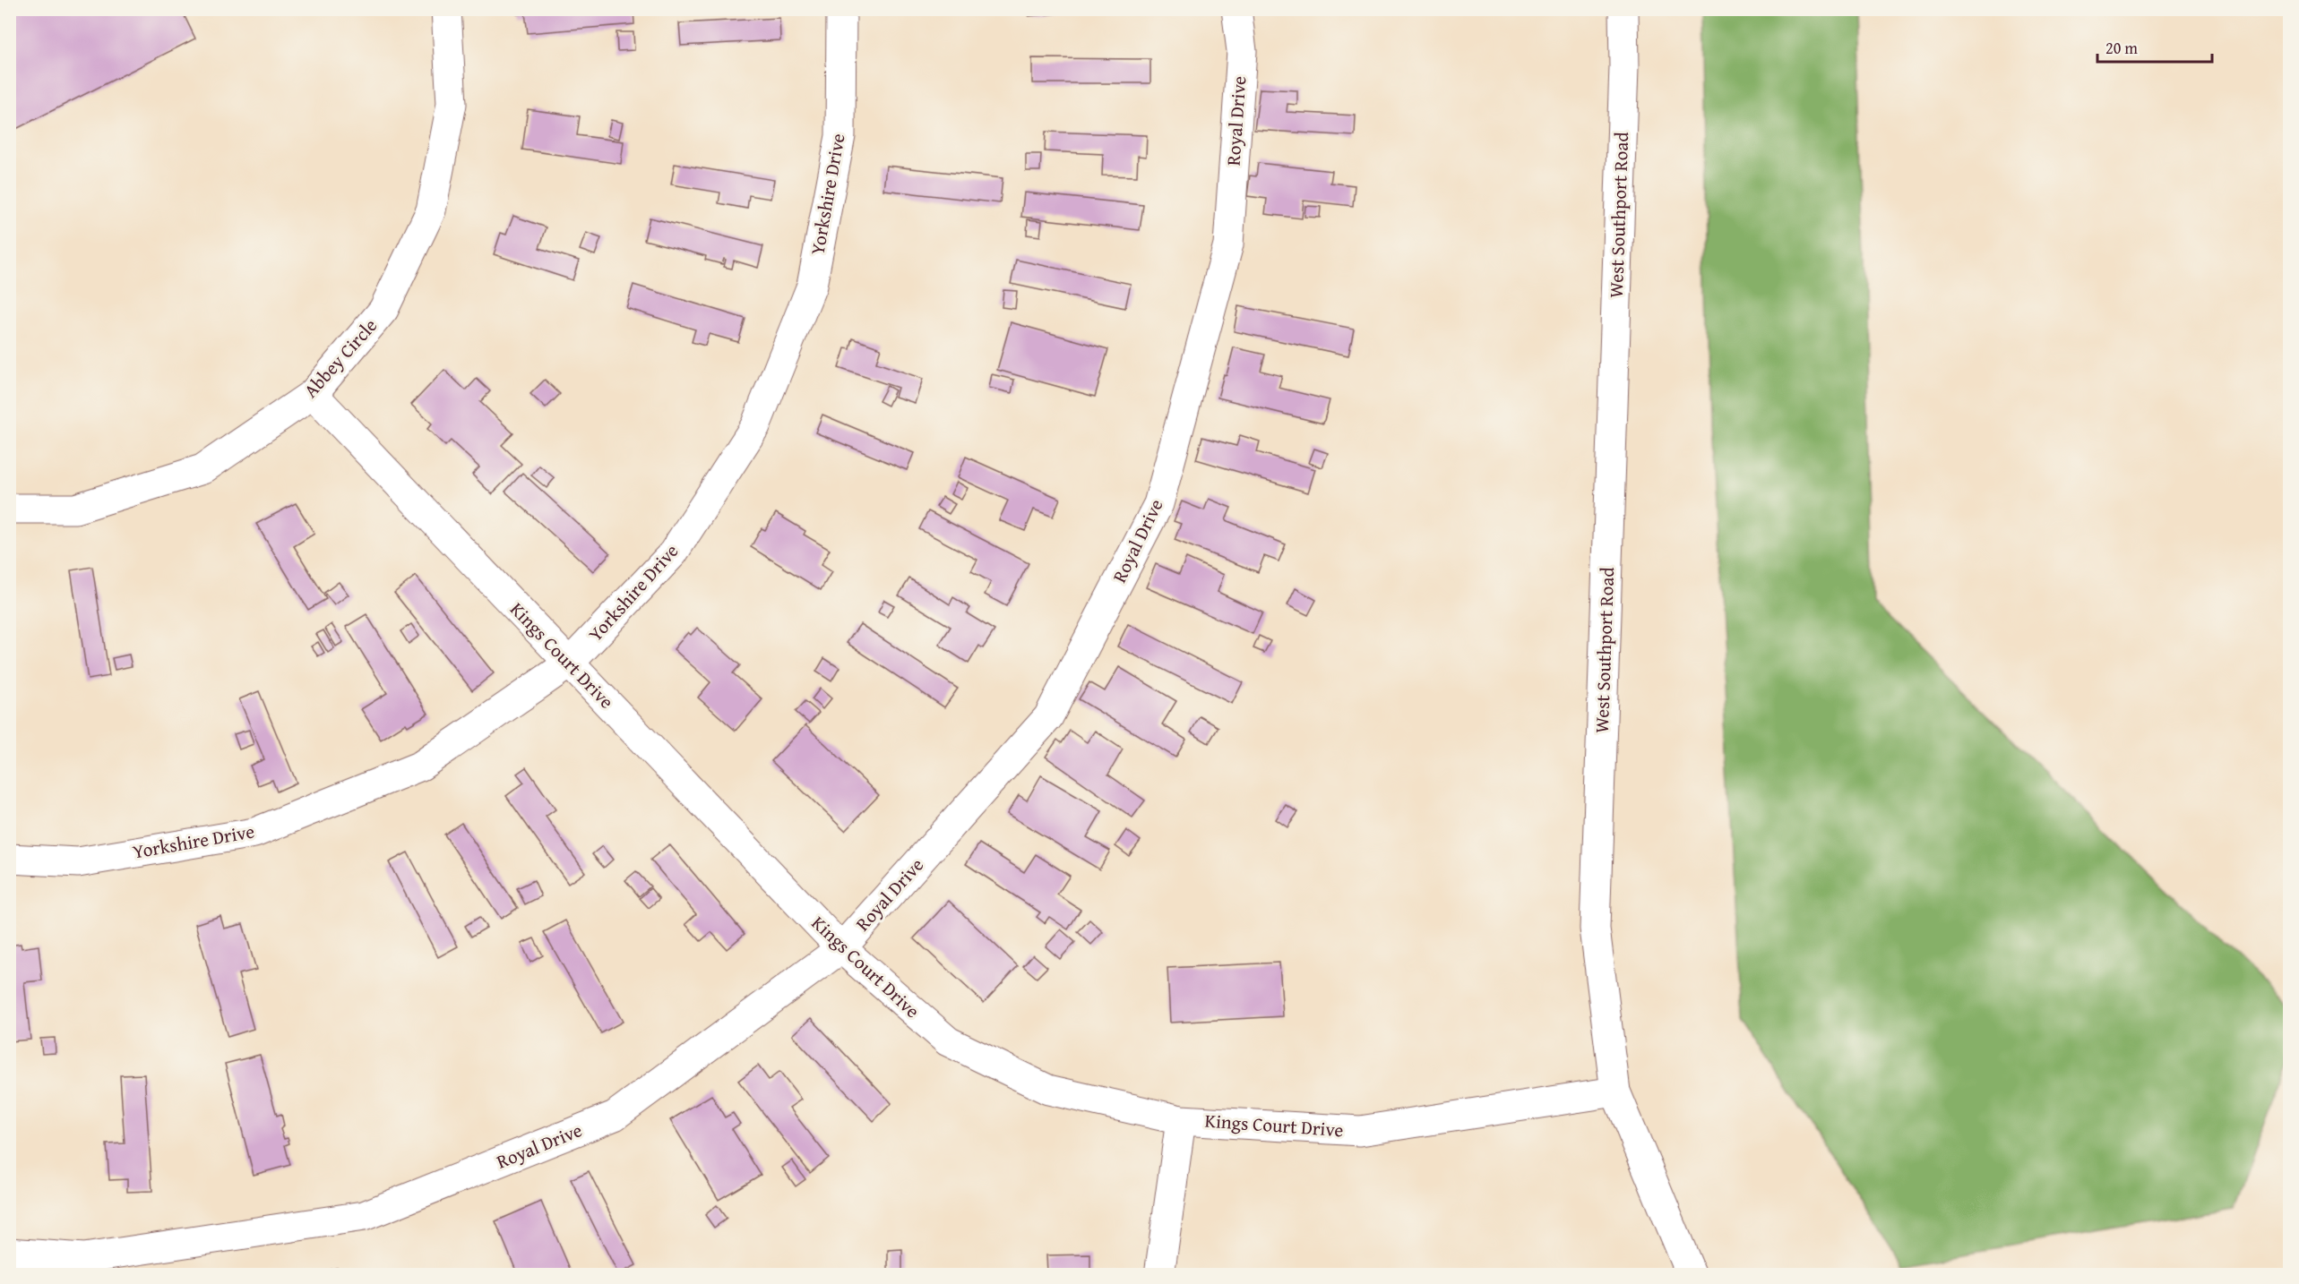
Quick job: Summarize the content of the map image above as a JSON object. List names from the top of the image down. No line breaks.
{"streets":{"street":["Royal Drive","Yorkshire Drive","West Southport Road","Abbey Circle","Kings Court Drive"]},"crossings":[["Royal Drive","Kings Court Drive"],["Yorkshire Drive","Kings Court Drive"],["West Southport Road","Kings Court Drive"],["Abbey Circle","Kings Court Drive"]],"scale_bar":"20 m"}
